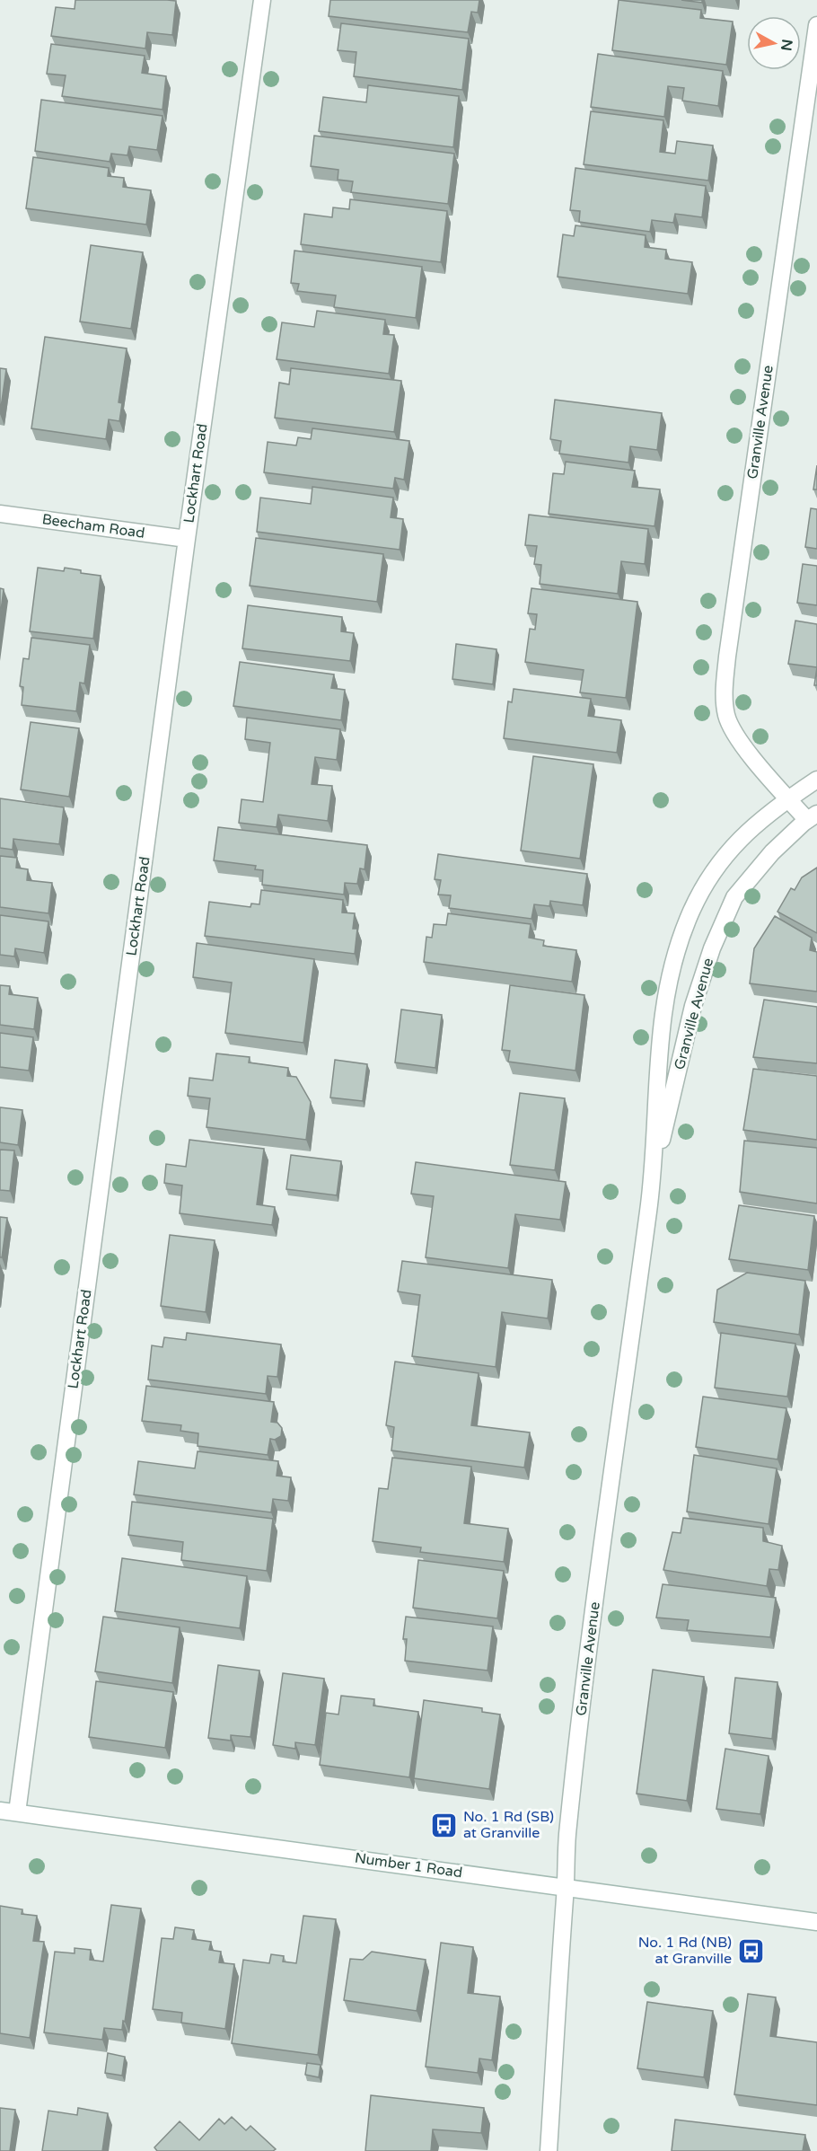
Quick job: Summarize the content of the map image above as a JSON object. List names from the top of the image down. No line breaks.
{"streets":{"street":["Granville Avenue","Lockhart Road","Beecham Road","Number 1 Road"]},"crossings":[["Granville Avenue","Number 1 Road"],["Lockhart Road","Beecham Road"],["Lockhart Road","Number 1 Road"]],"places":{"bus stop":["No. 1 Rd (SB) at Granville","No. 1 Rd (NB) at Granville"]},"north":"right"}
